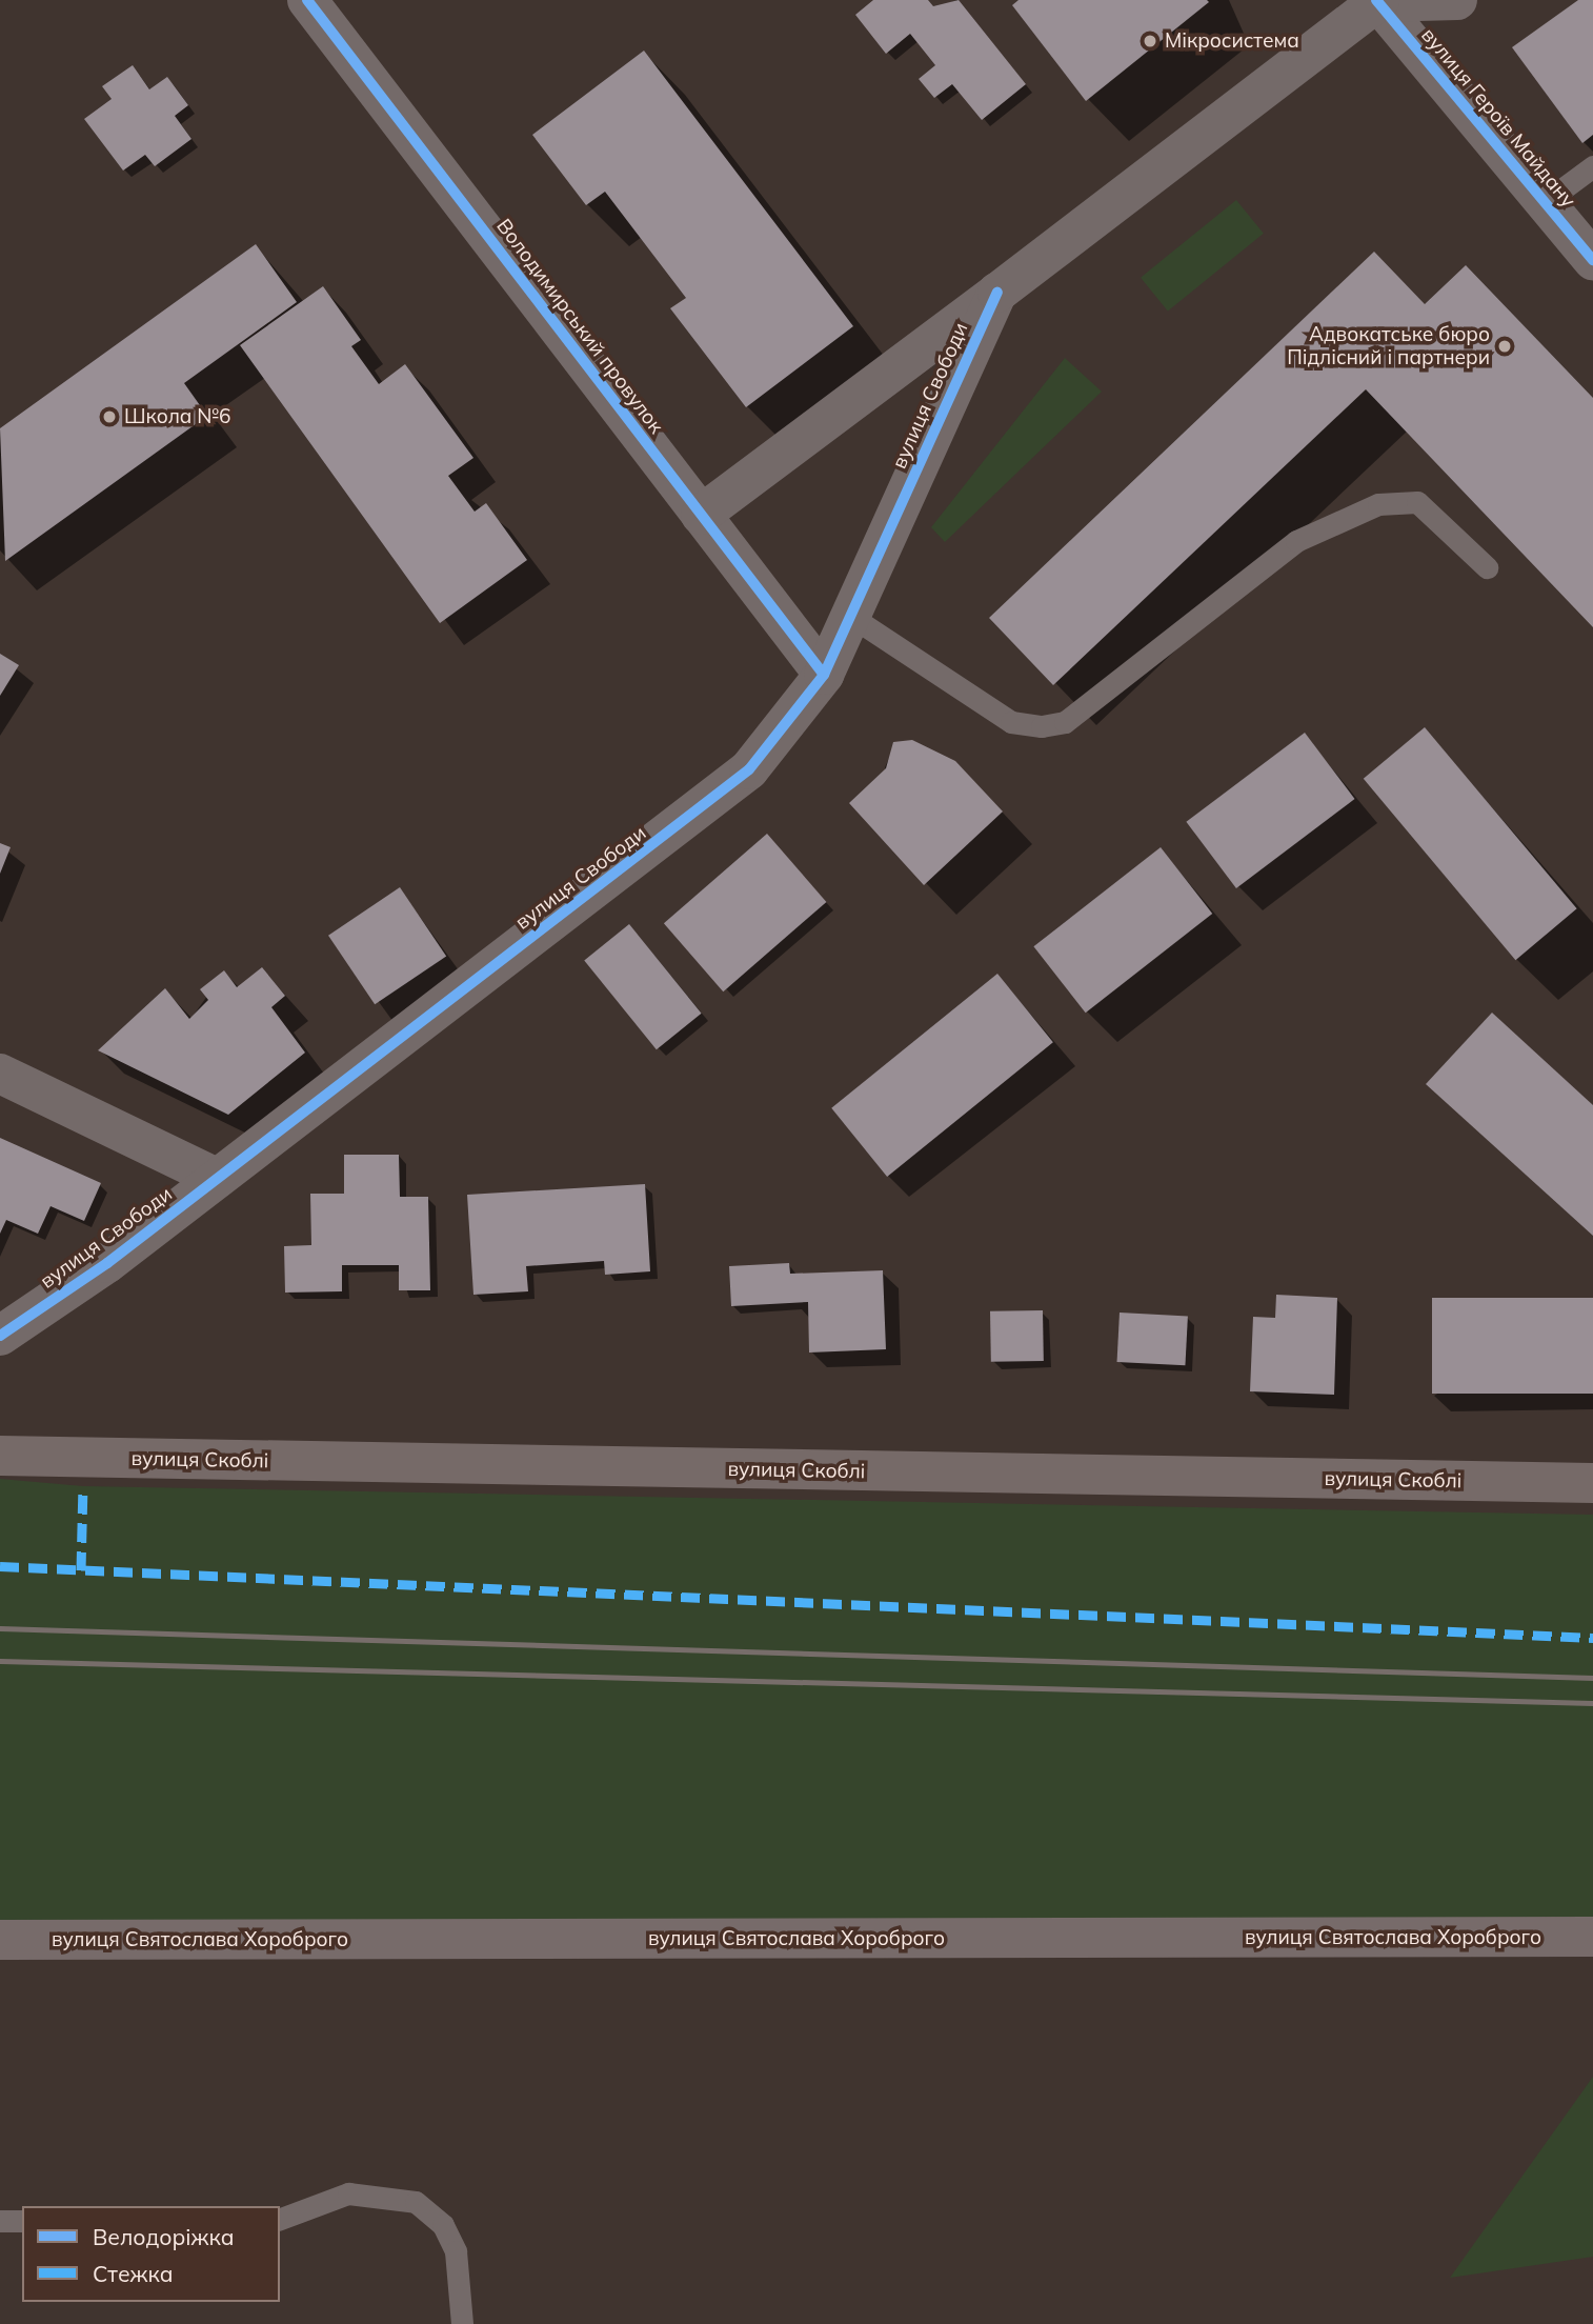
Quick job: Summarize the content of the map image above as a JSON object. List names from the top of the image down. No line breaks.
{"streets":{"main road":["вулиця Скоблі","вулиця Святослава Хороброго"],"street":["вулиця Героїв Майдану","Володимирський провулок","вулиця Свободи"]},"crossings":[["вулиця Героїв Майдану","вулиця Свободи"],["Володимирський провулок","вулиця Свободи"]],"places":["Мікросистема","Адвокатське бюро Підлісний і партнери","Школа №6"],"legend":["Велодоріжка","Стежка"]}
